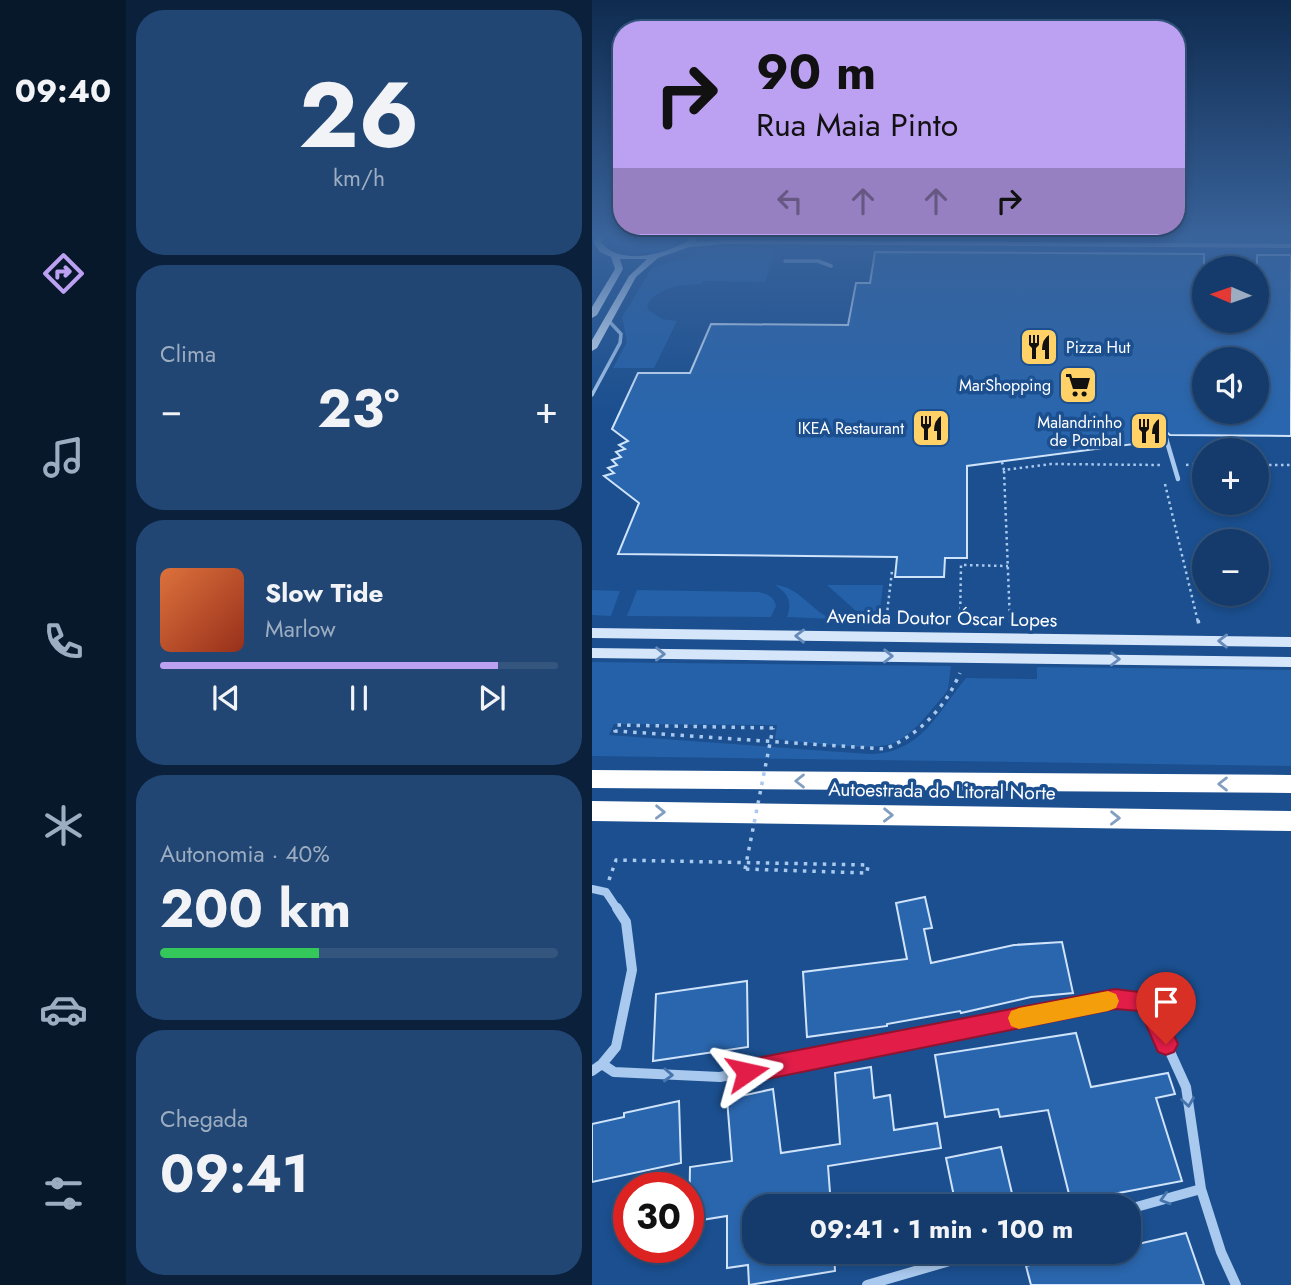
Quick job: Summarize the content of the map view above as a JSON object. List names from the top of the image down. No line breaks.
{"streets":{"highway":["Autoestrada do Litoral Norte"],"main road":["Avenida Doutor Óscar Lopes"]},"places":{"restaurant":["Pizza Hut","IKEA Restaurant","Malandrinho de Pombal"],"supermarket":["MarShopping"]},"north":"left","page":{"tabs":"09:40","tile":[["26","km/h"],"Clima",["Autonomia · 40%","200 km"],["Chegada","09:41"]],"turn":["90 m","Rua Maia Pinto"],"map_buttons":["+","−"],"heat":["−","23°","+"],"song":["Slow Tide","Marlow"],"limit":"30","trip":"09:41 · 1 min · 100 m"}}
